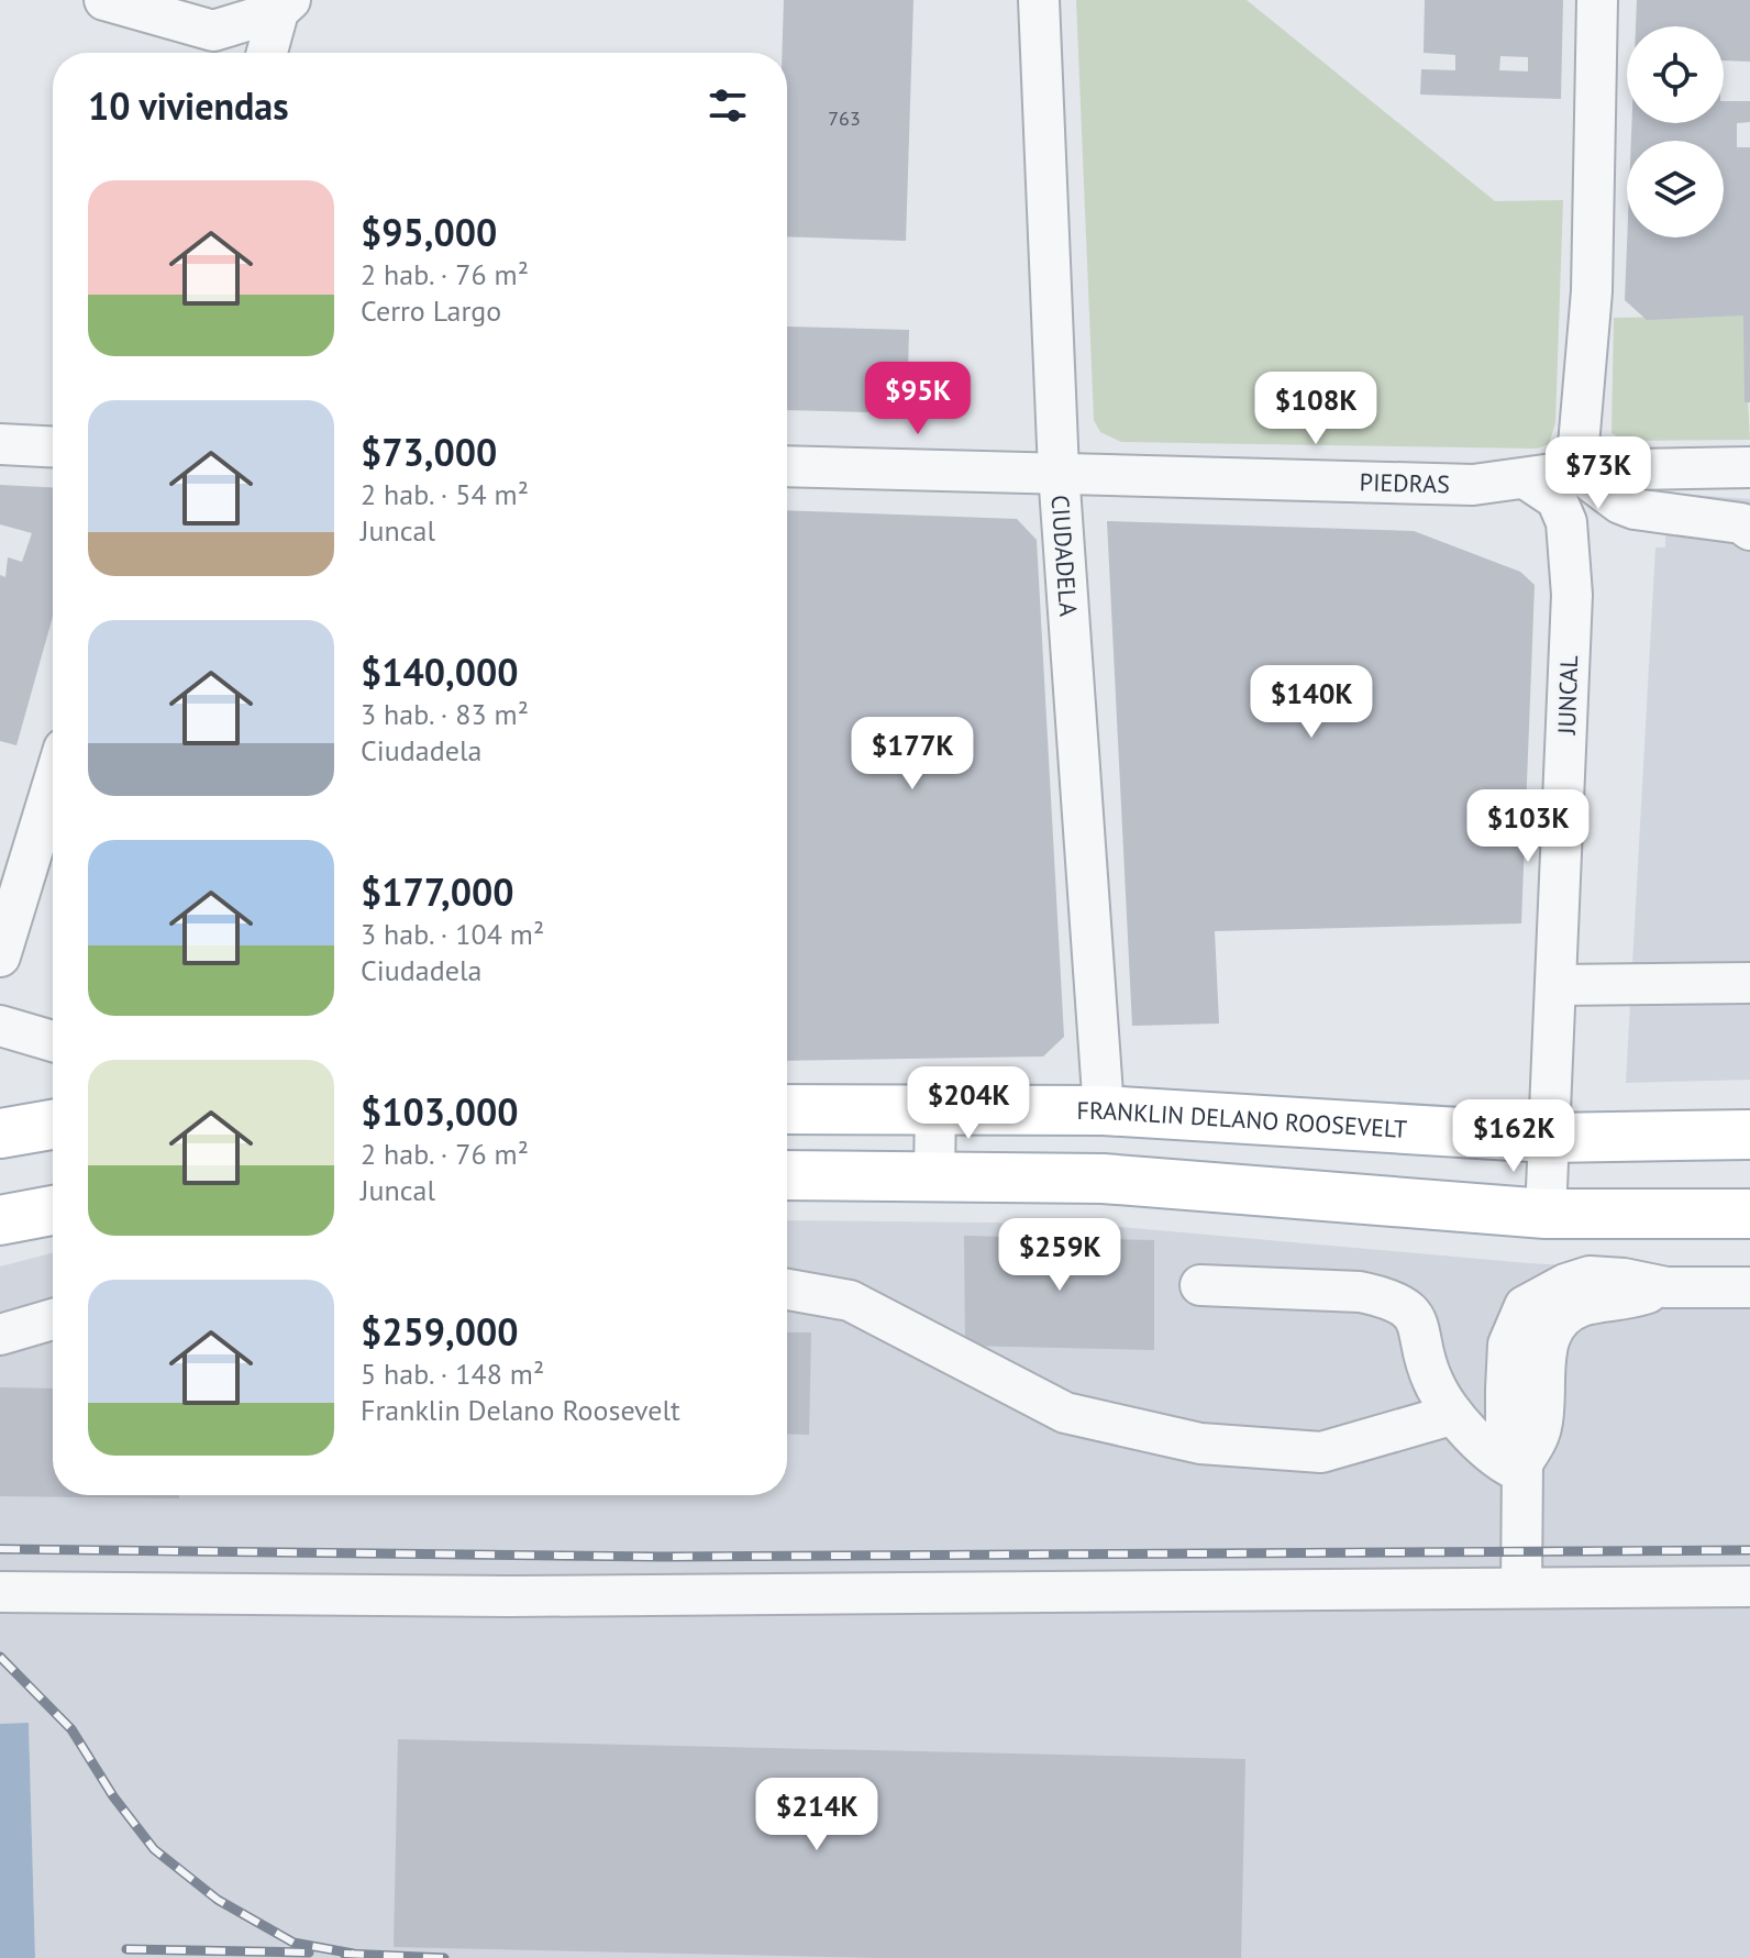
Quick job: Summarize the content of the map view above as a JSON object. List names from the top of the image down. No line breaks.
{"streets":{"main road":["FRANKLIN DELANO ROOSEVELT"],"street":["PIEDRAS","CIUDADELA","JUNCAL"]},"crossings":[["PIEDRAS","CIUDADELA"],["PIEDRAS","JUNCAL"],["CIUDADELA","FRANKLIN DELANO ROOSEVELT"],["JUNCAL","FRANKLIN DELANO ROOSEVELT"]],"house_numbers":["763"],"page":{"heading":"10 viviendas","list":[{"name":"$95,000","note":"2 hab. · 76 m² · Cerro Largo"},{"name":"$73,000","note":"2 hab. · 54 m² · Juncal"},{"name":"$140,000","note":"3 hab. · 83 m² · Ciudadela"},{"name":"$177,000","note":"3 hab. · 104 m² · Ciudadela"},{"name":"$103,000","note":"2 hab. · 76 m² · Juncal"},{"name":"$259,000","note":"5 hab. · 148 m² · Franklin Delano Roosevelt"}],"price":["$95K","$108K","$73K","$140K","$177K","$103K","$204K","$162K","$259K","$214K"]}}
